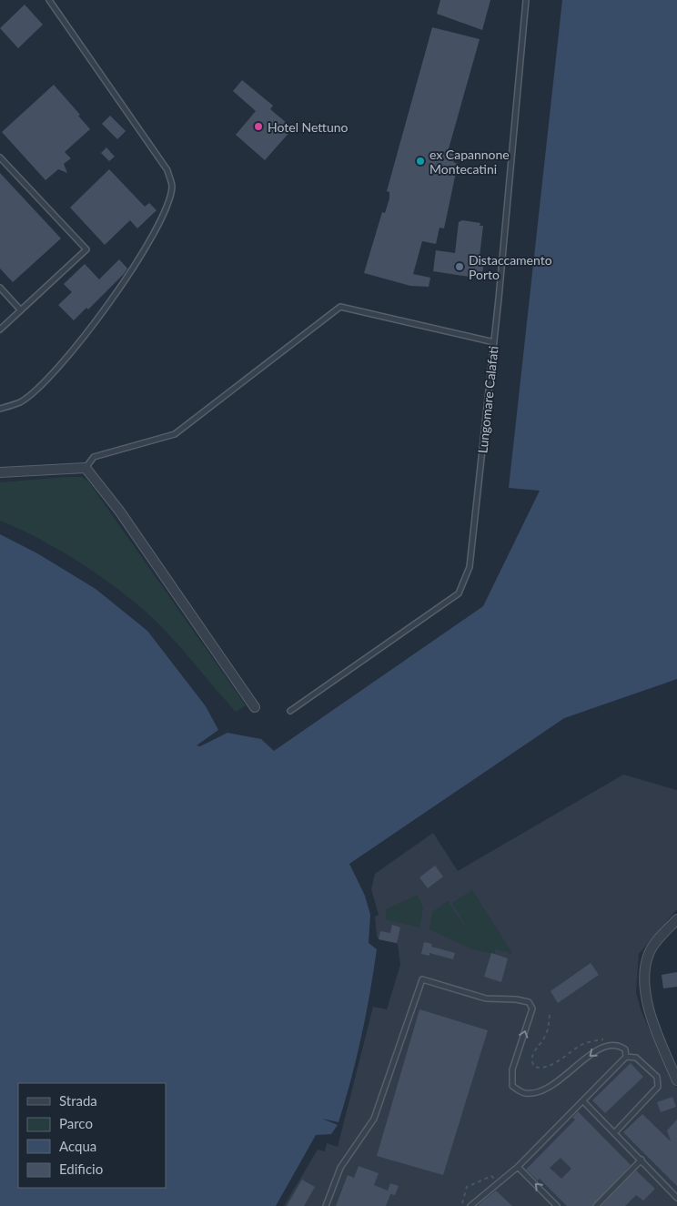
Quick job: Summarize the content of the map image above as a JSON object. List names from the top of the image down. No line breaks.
{"streets":{"lane":["Lungomare Calafati"]},"places":["Hotel Nettuno","ex Capannone Montecatini","Distaccamento Porto"],"legend":["Strada","Parco","Acqua","Edificio"]}
